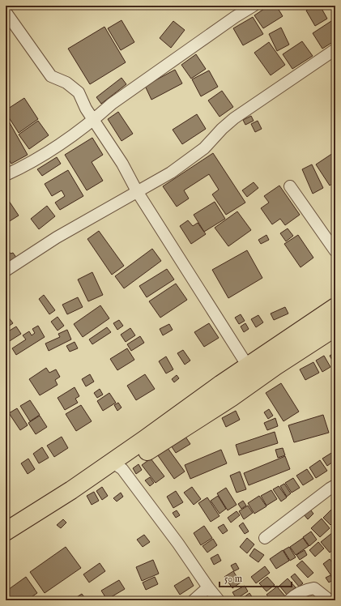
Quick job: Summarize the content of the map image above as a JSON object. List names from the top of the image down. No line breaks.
{"scale_bar":"50 m"}
